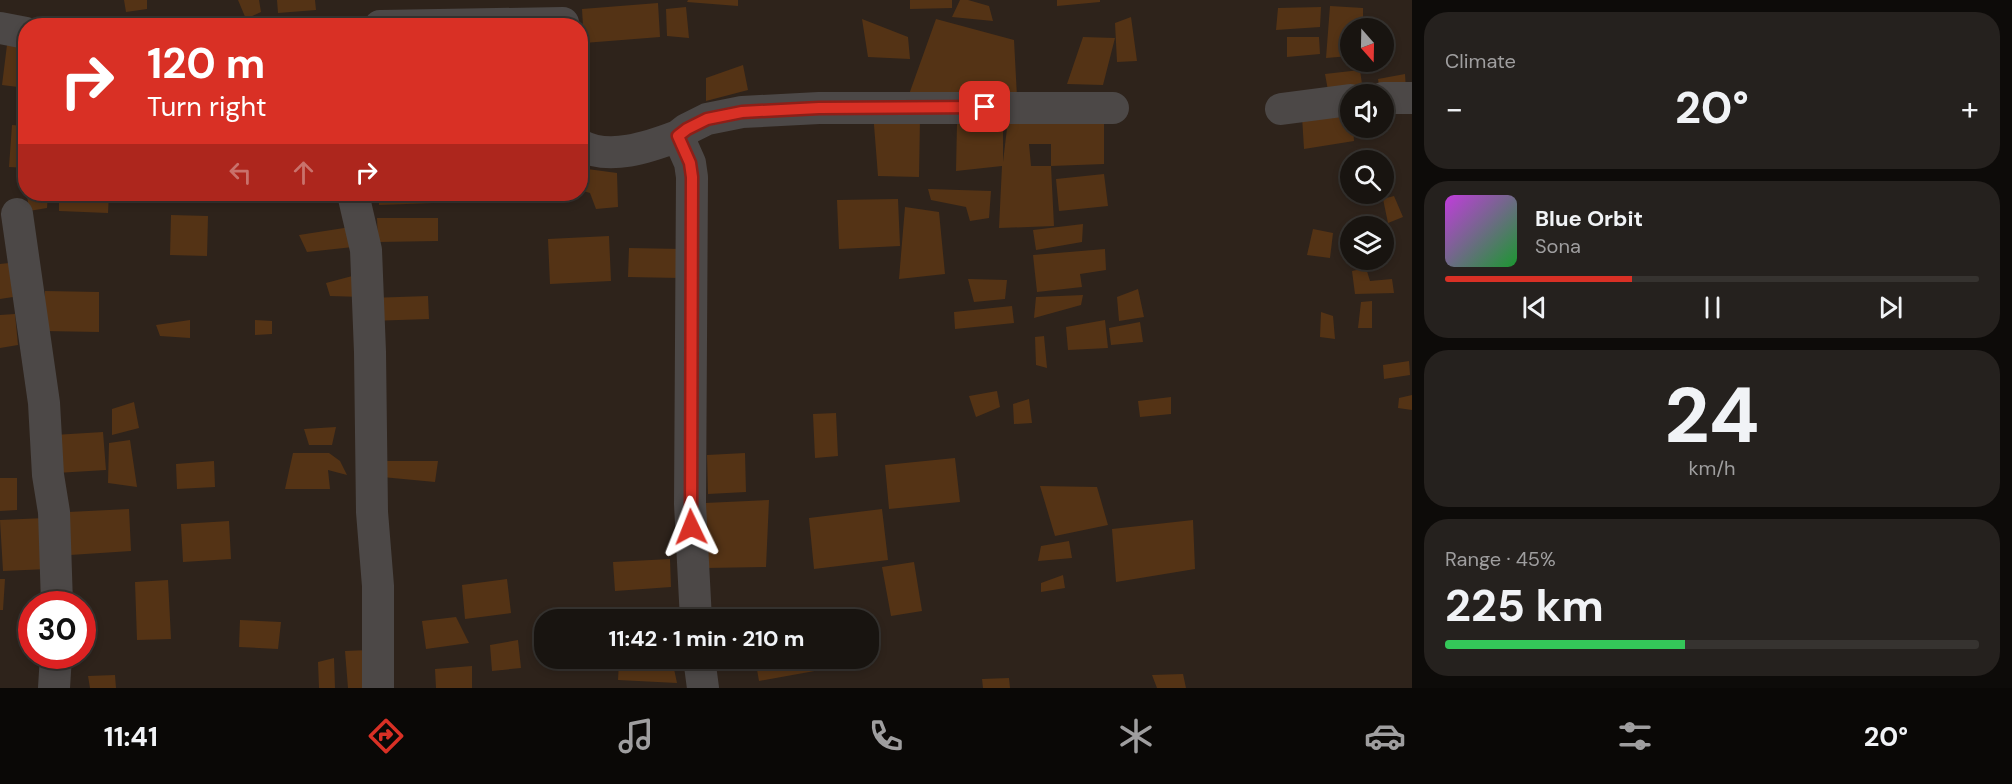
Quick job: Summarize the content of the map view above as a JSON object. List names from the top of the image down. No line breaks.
{"north":"bottom","page":{"tile":["Climate",["24","km/h"],["Range · 45%","225 km"]],"turn":["120 m","Turn right"],"heat":["−","20°","+"],"song":["Blue Orbit","Sona"],"limit":"30","trip":"11:42 · 1 min · 210 m","tabs":["11:41","20°"]}}
